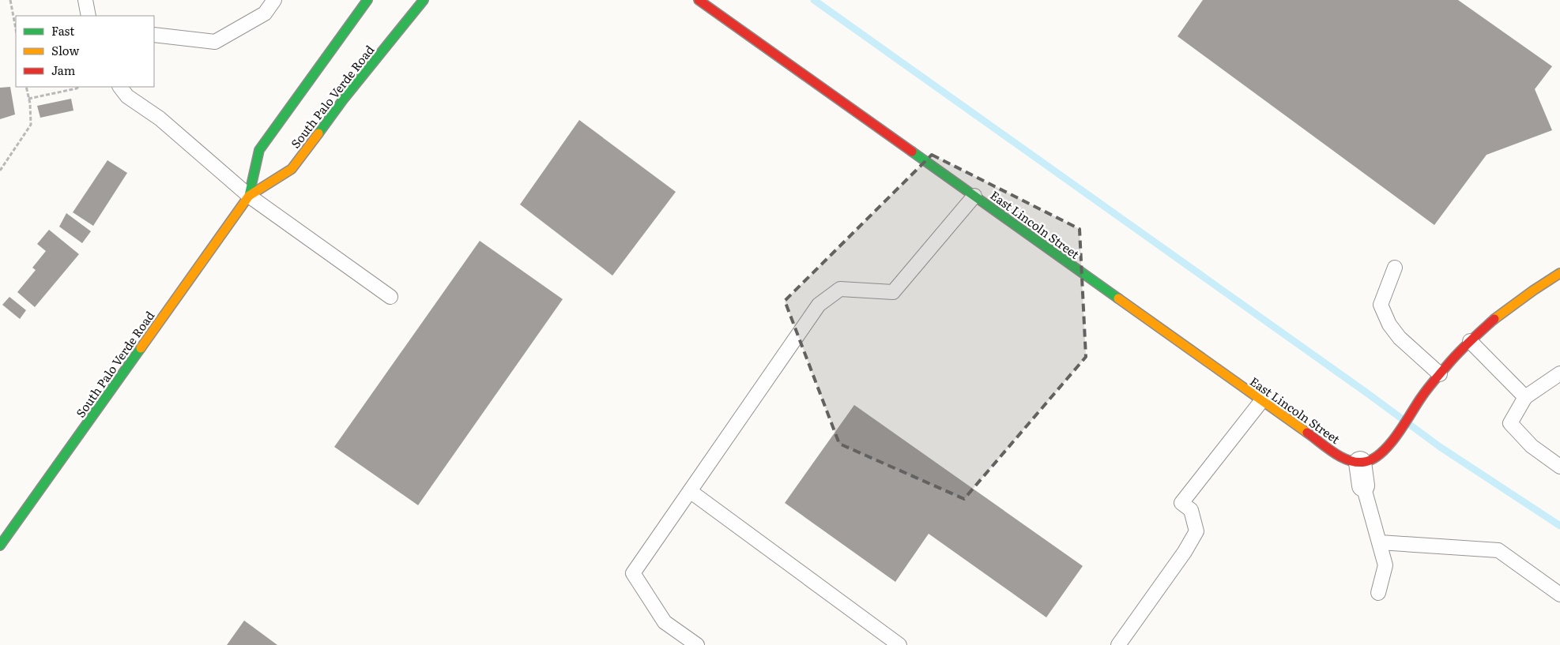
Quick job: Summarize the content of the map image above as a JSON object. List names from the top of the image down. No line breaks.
{"streets":{"street":["South Palo Verde Road","East Lincoln Street"]},"legend":["Fast","Slow","Jam"]}
